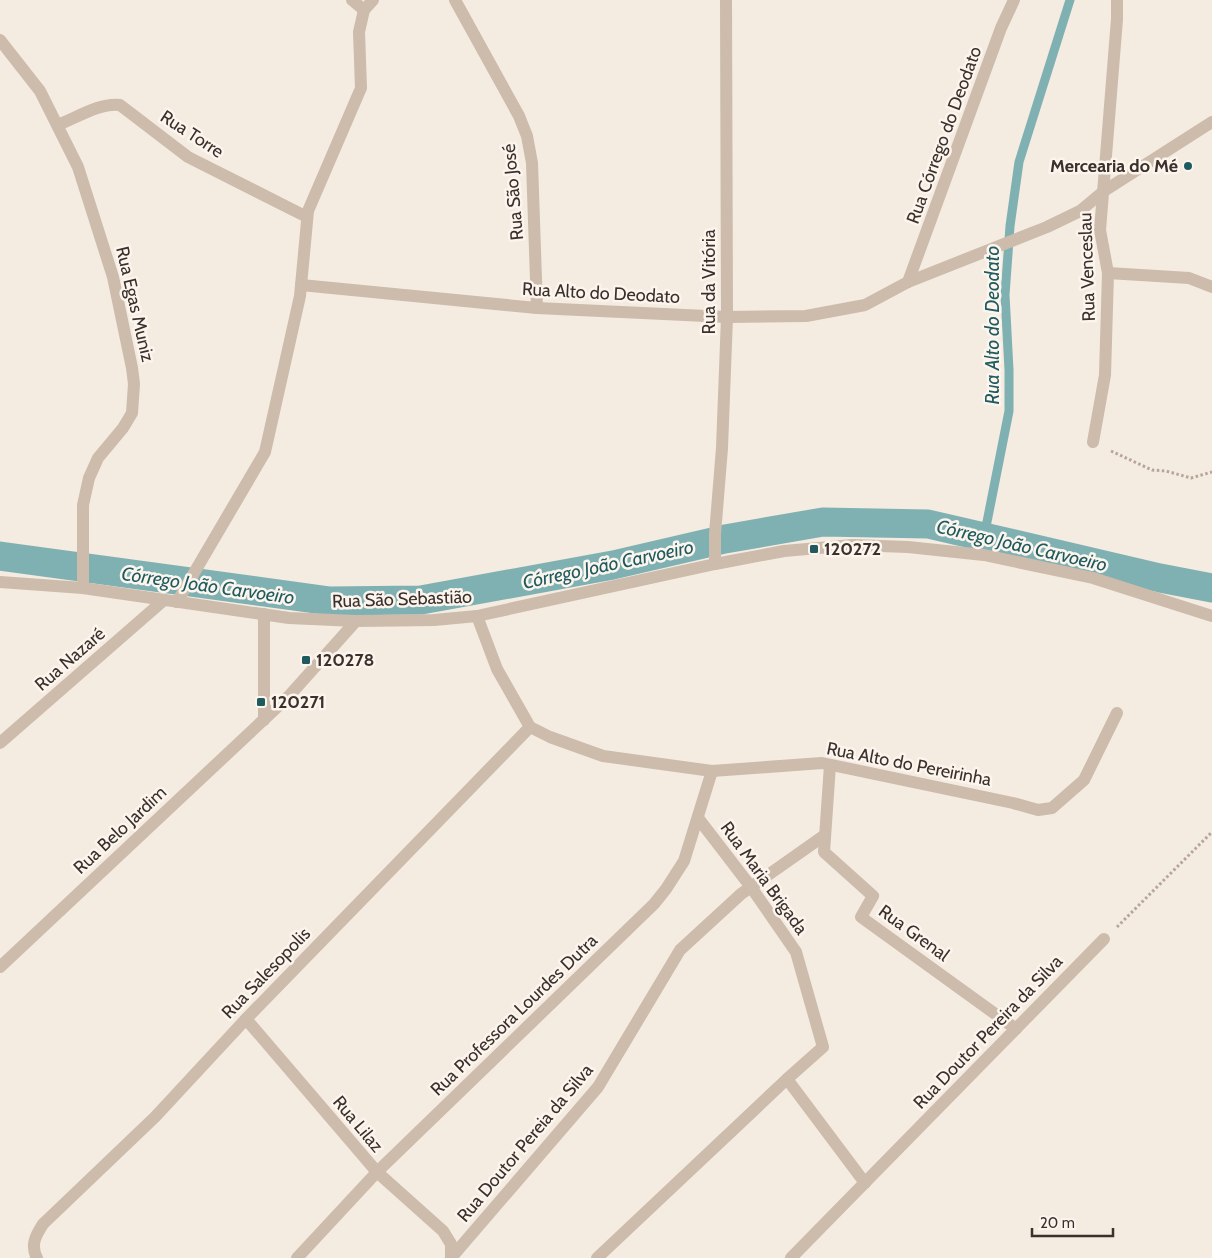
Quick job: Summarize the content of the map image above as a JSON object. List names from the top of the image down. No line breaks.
{"streets":{"street":["Rua Torre","Rua Córrego do Deodato","Rua São José","Rua Venceslau","Rua da Vitória","Rua Alto do Deodato","Rua Egas Muniz","Rua São Sebastião","Rua Nazaré","Rua Alto do Pereirinha","Rua Belo Jardim","Rua Maria Brigada","Rua Grenal","Rua Salesopolis","Rua Professora Lourdes Dutra","Rua Doutor Pereira da Silva","Rua Lilaz","Rua Doutor Pereia da Silva"]},"crossings":[["Rua Torre","Rua Egas Muniz"],["Rua Córrego do Deodato","Rua Alto do Deodato"],["Rua São José","Rua Alto do Deodato"],["Rua Venceslau","Rua Alto do Deodato"],["Rua da Vitória","Rua Alto do Deodato"],["Rua da Vitória","Rua São Sebastião"],["Rua Egas Muniz","Rua São Sebastião"],["Rua São Sebastião","Rua Nazaré"],["Rua São Sebastião","Rua Belo Jardim"],["Rua Alto do Pereirinha","Rua Grenal"],["Rua Alto do Pereirinha","Rua Salesopolis"],["Rua Alto do Pereirinha","Rua Professora Lourdes Dutra"],["Rua Maria Brigada","Rua Professora Lourdes Dutra"],["Rua Maria Brigada","Rua Doutor Pereia da Silva"],["Rua Grenal","Rua Doutor Pereira da Silva"],["Rua Grenal","Rua Doutor Pereia da Silva"],["Rua Salesopolis","Rua Lilaz"],["Rua Professora Lourdes Dutra","Rua Lilaz"],["Rua Lilaz","Rua Doutor Pereia da Silva"]],"water":["Rua Alto do Deodato","Córrego João Carvoeiro"],"places":{"other":["Mercearia do Mé"],"transit":["120272","120278","120271"]},"scale_bar":"20 m"}
